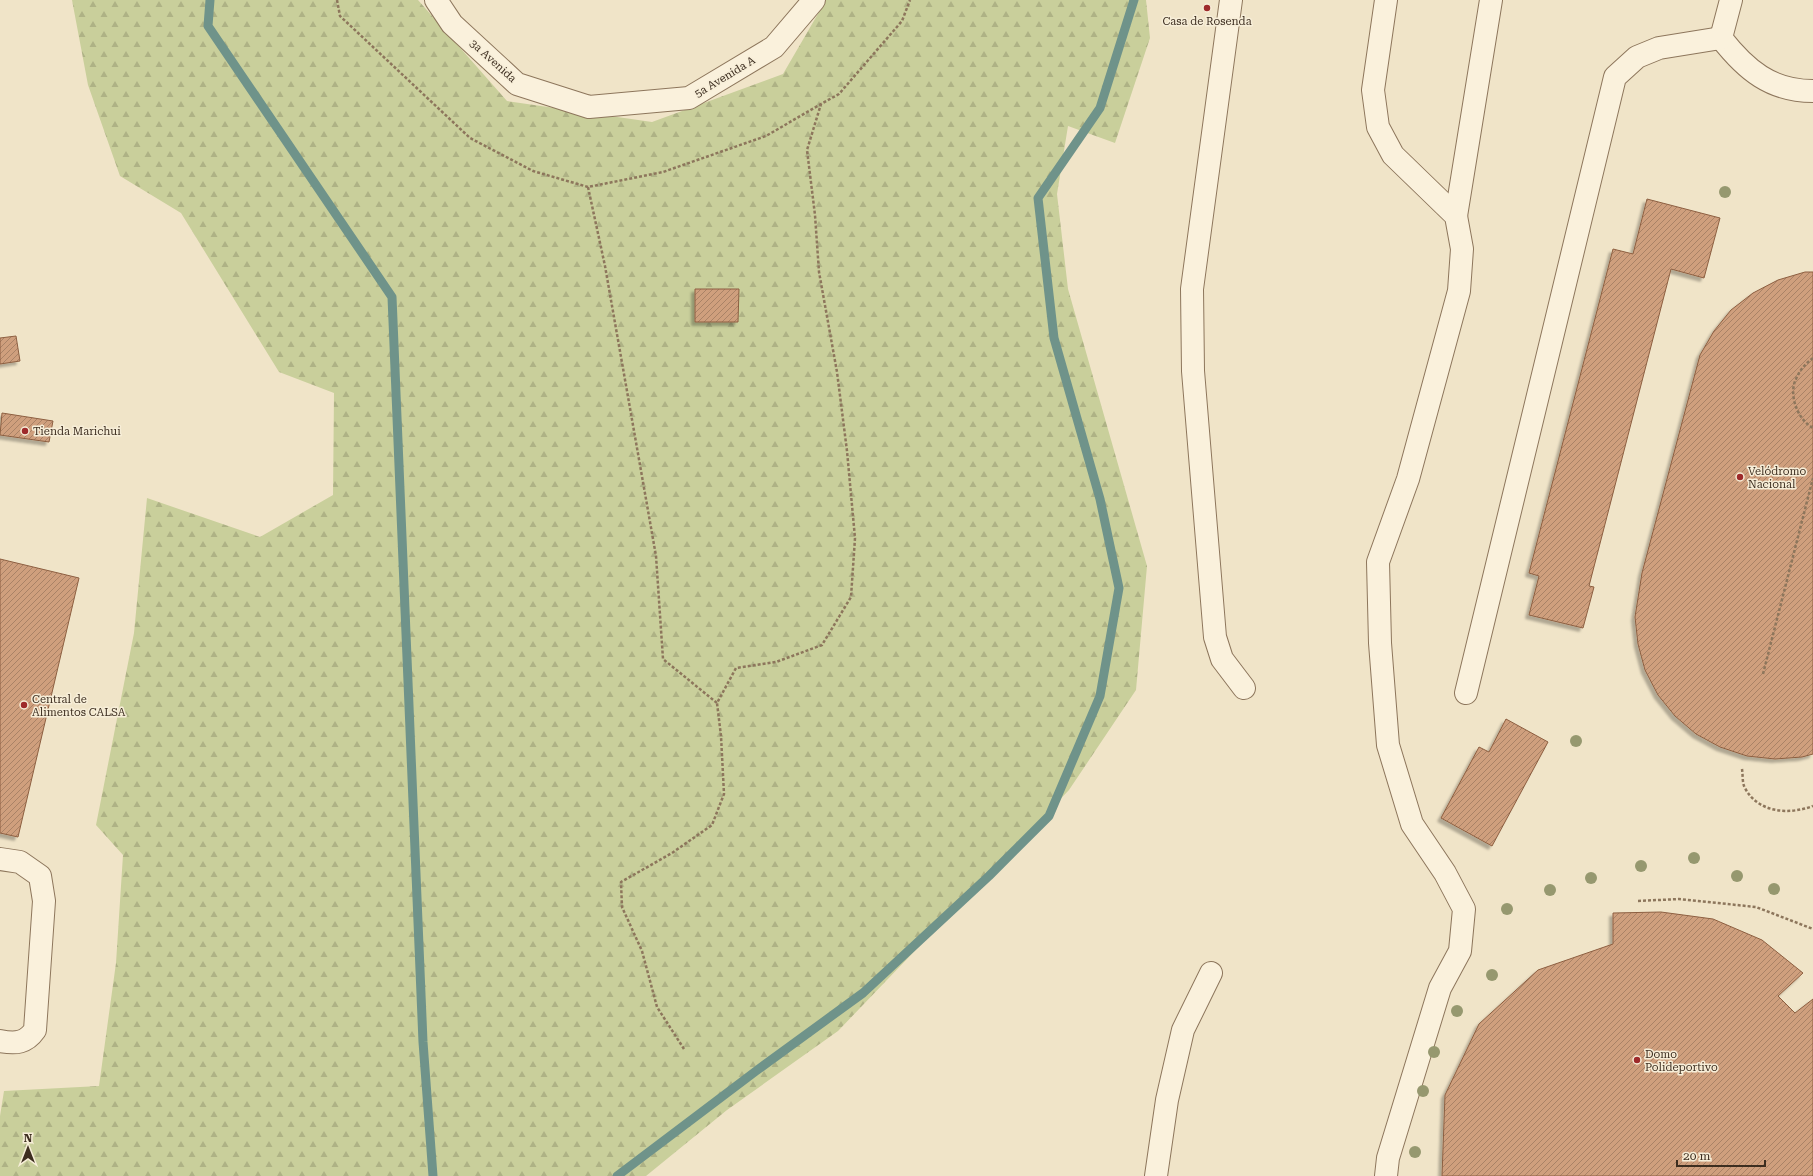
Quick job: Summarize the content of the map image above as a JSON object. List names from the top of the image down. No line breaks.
{"streets":{"street":["3a Avenida","5a Avenida A"]},"crossings":[["3a Avenida","5a Avenida A"]],"places":["Casa de Rosenda","Tienda Marichui","Velódromo Nacional","Central de Alimentos CALSA","Domo Polideportivo"],"scale_bar":"20 m","north":"top"}
